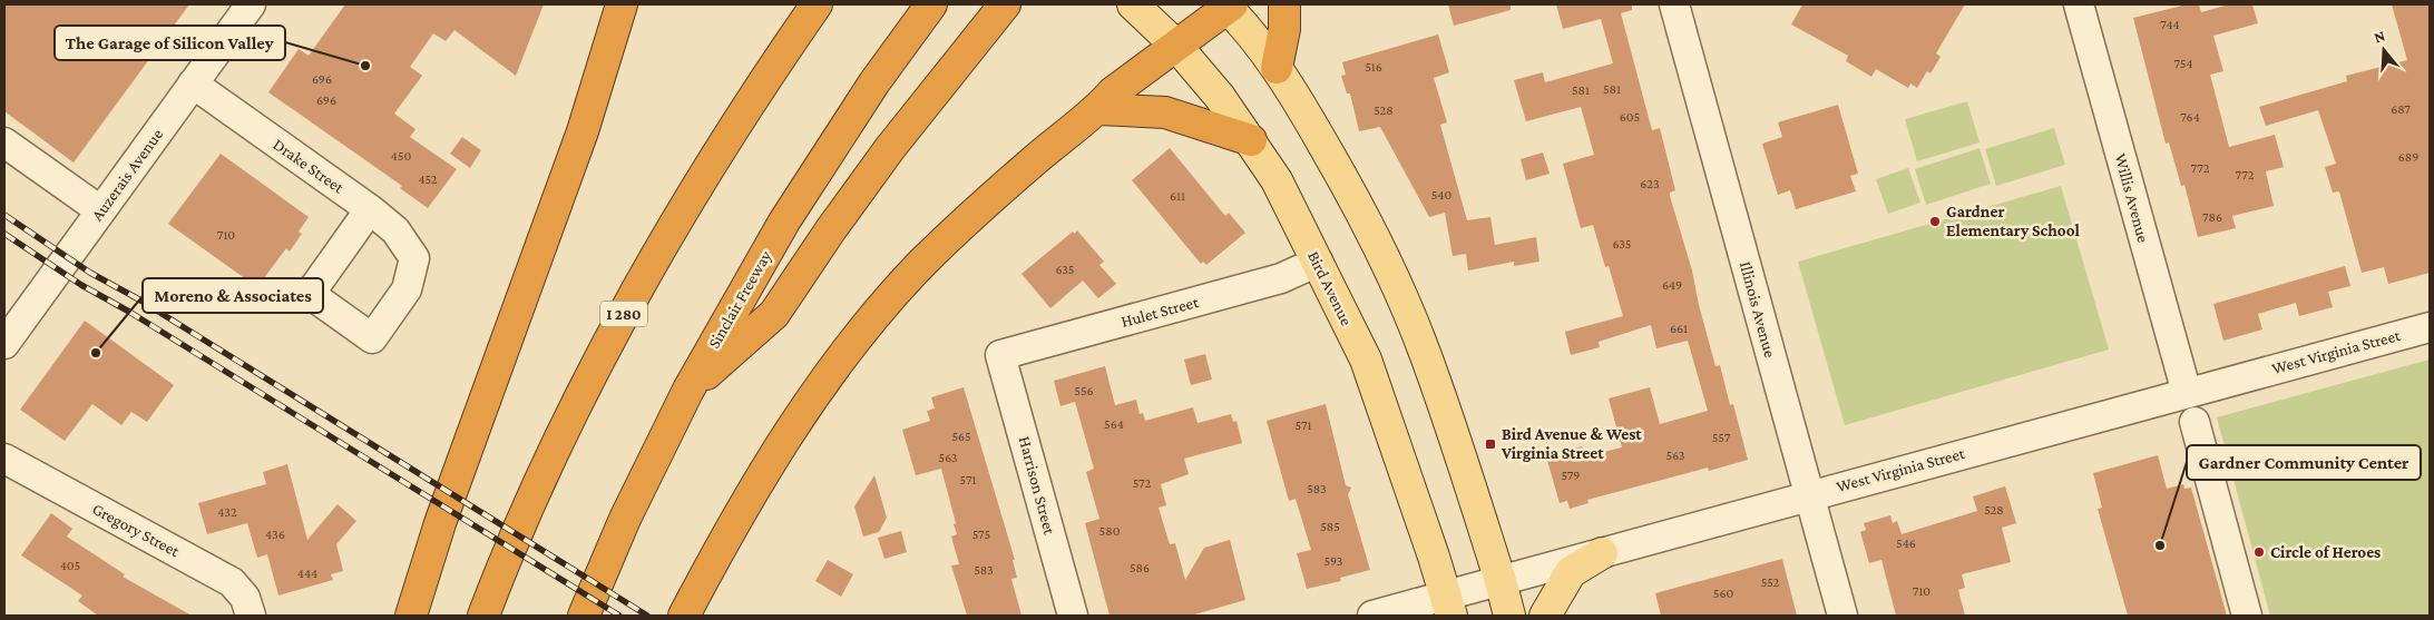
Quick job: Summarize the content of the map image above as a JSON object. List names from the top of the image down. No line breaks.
{"streets":{"highway":["Sinclair Freeway","I 280"],"main road":["Bird Avenue"],"street":["Drake Street","Auzerais Avenue","Willis Avenue","Illinois Avenue","Hulet Street","West Virginia Street","Harrison Street","Gregory Street"]},"crossings":[["Drake Street","Auzerais Avenue"],["Willis Avenue","West Virginia Street"],["Bird Avenue","Hulet Street"],["Bird Avenue","West Virginia Street"],["Illinois Avenue","West Virginia Street"],["Hulet Street","Harrison Street"]],"places":{"other":["The Garage of Silicon Valley","Gardner Elementary School","Moreno & Associates","Gardner Community Center","Circle of Heroes"],"transit":["Bird Avenue & West Virginia Street"]},"house_numbers":["744","754","516","696","581","581","696","687","528","605","764","450","689","772","772","452","623","540","611","786","710","635","635","649","661","556","564","571","565","557","563","563","579","571","572","583","528","432","585","580","436","575","546","593","405","586","583","444","552","710","560"],"north":"top"}
